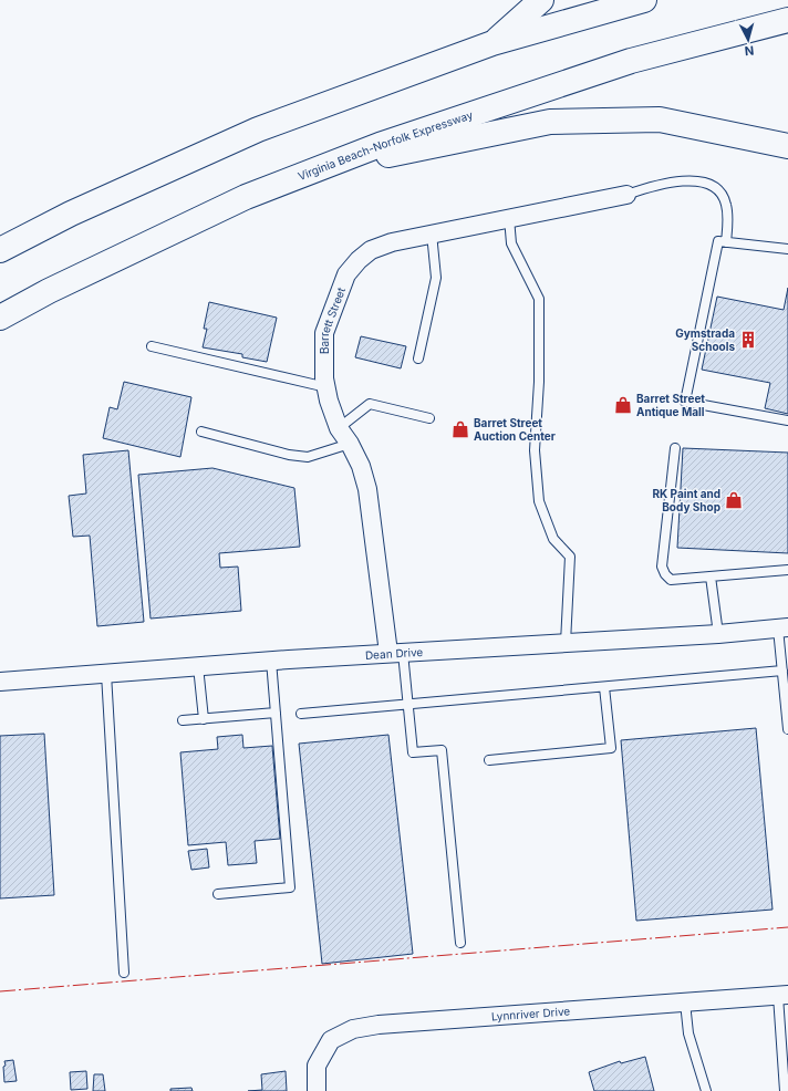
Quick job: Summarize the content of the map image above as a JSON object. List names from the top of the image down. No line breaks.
{"streets":{"highway":["Virginia Beach-Norfolk Expressway"],"street":["Barrett Street","Dean Drive","Lynnriver Drive"]},"crossings":[["Barrett Street","Dean Drive"]],"places":{"building":["Gymstrada Schools"],"shop":["Barret Street Antique Mall","Barret Street Auction Center","RK Paint and Body Shop"]},"north":"bottom"}
